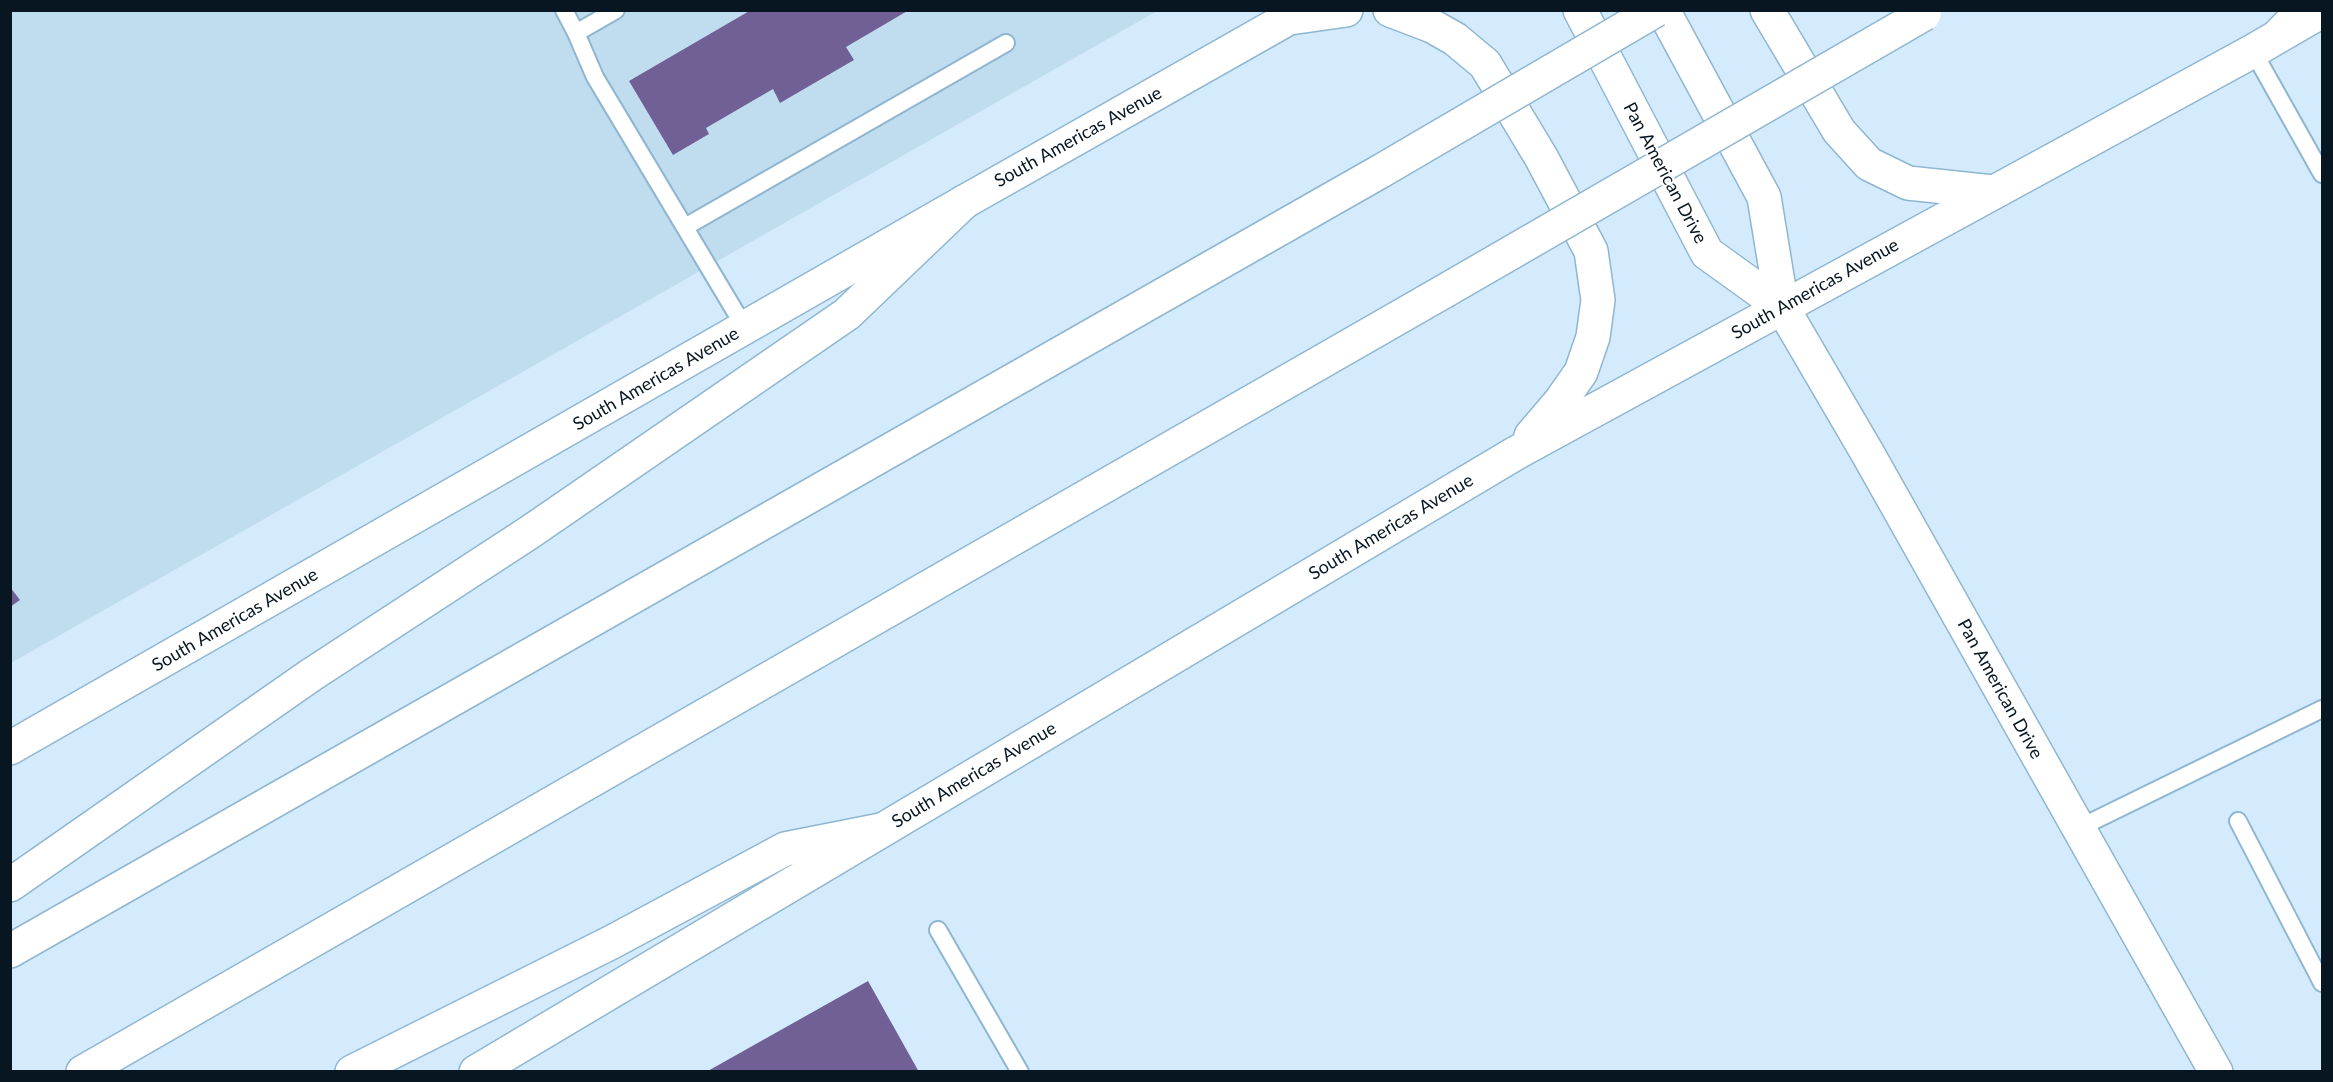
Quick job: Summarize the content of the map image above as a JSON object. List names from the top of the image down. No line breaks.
{"streets":{"main road":["South Americas Avenue","Pan American Drive"]},"crossings":[["South Americas Avenue","Pan American Drive"]]}
